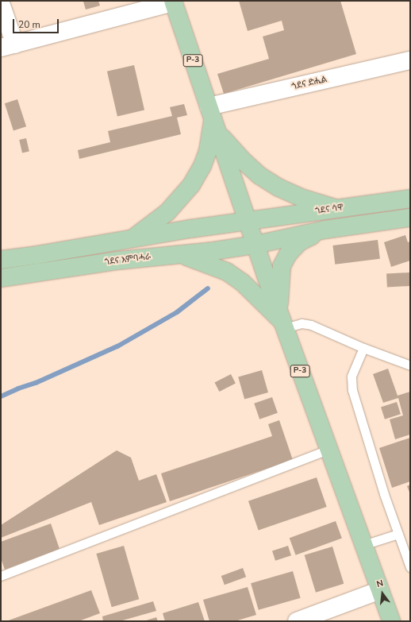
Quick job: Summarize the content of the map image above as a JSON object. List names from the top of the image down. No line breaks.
{"streets":{"main road":["P-3","ጎደና ሳዋ","ጎደና እምባሓራ"],"street":["ጎደና ድሒል"]},"crossings":[["P-3","ጎደና ድሒል"],["P-3","ጎደና ሳዋ"],["P-3","ጎደና እምባሓራ"],["ጎደና ሳዋ","ጎደና እምባሓራ"]],"scale_bar":"20 m","north":"top"}
